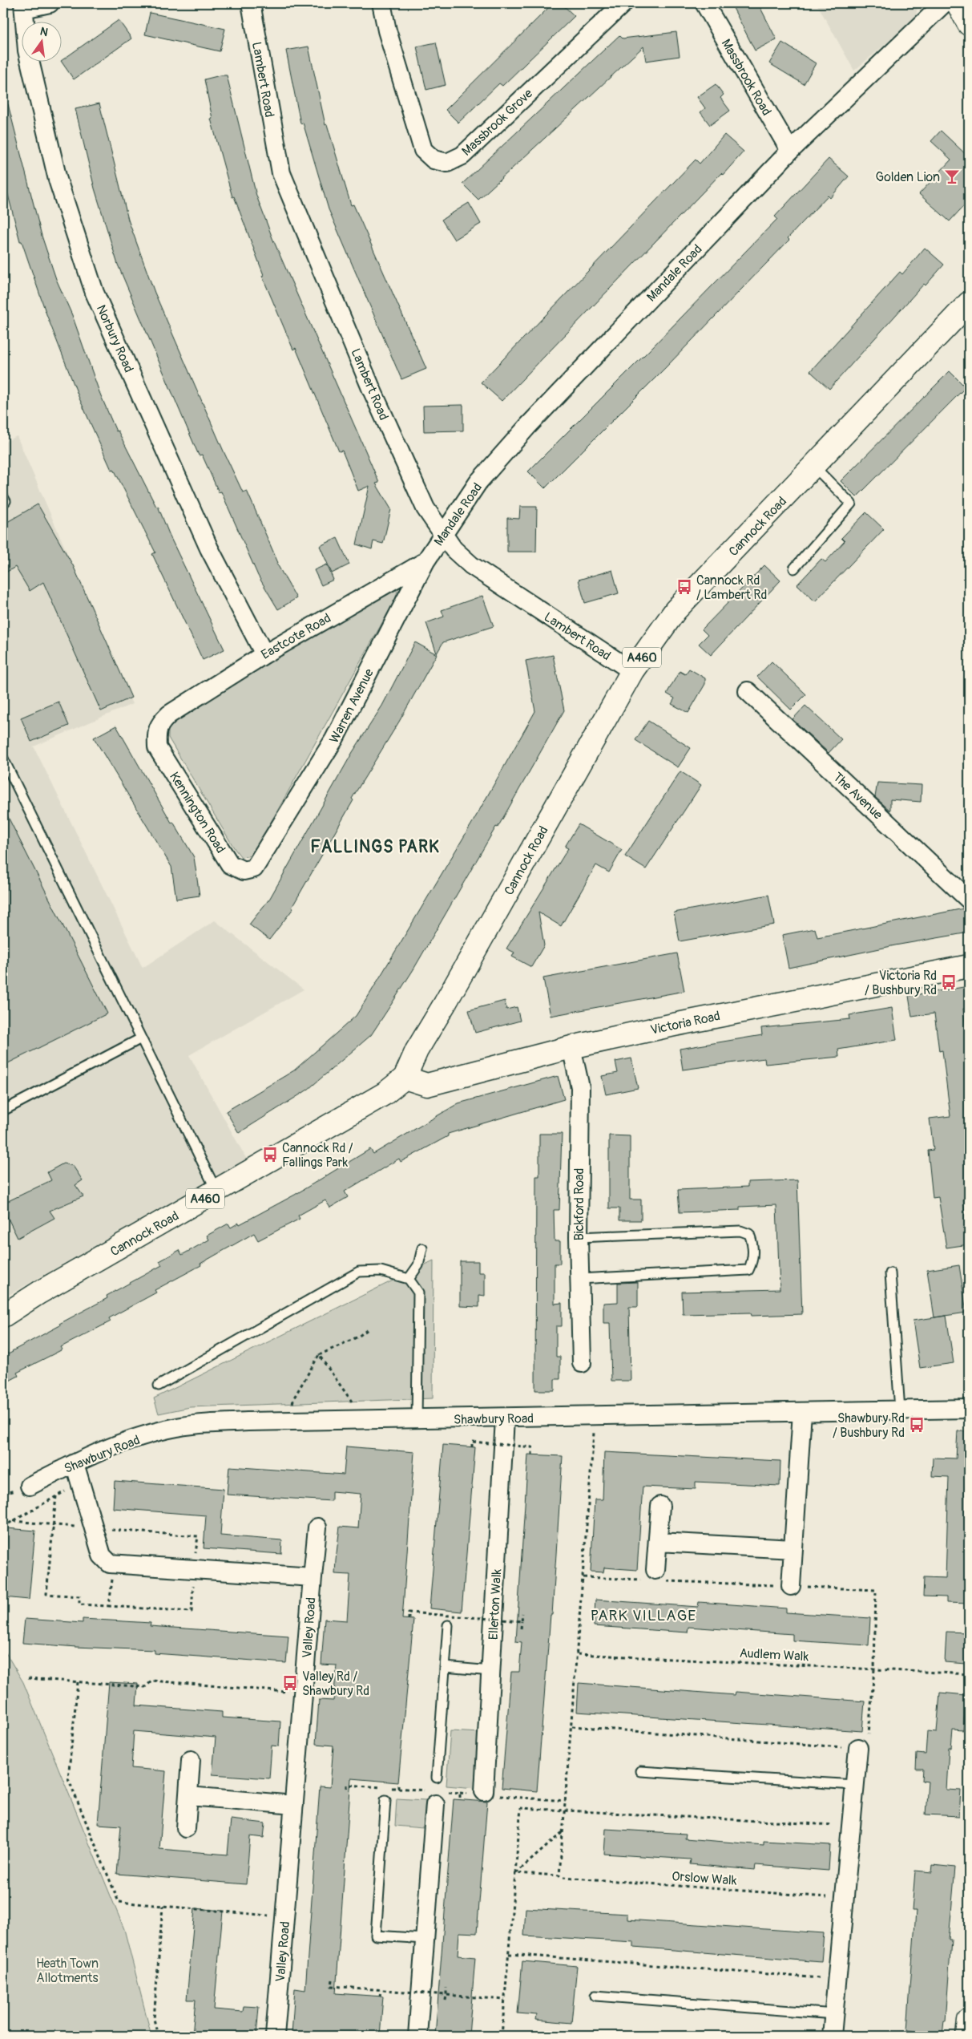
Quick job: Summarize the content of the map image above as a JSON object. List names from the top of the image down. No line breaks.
{"streets":{"main road":["Cannock Road","A460","Victoria Road"],"street":["Massbrook Road","Lambert Road","Massbrook Grove","Mandale Road","Norbury Road","Eastcote Road","Warren Avenue","The Avenue","Kennington Road","Bickford Road","Shawbury Road","Ellerton Walk","Valley Road"],"path":["Audlem Walk","Orslow Walk"]},"crossings":[["Massbrook Road","Mandale Road"],["Lambert Road","Mandale Road"],["Lambert Road","Cannock Road"],["Mandale Road","Eastcote Road"],["Mandale Road","Warren Avenue"],["Norbury Road","Eastcote Road"],["Cannock Road","Victoria Road"],["Eastcote Road","Warren Avenue"],["Eastcote Road","Kennington Road"],["Warren Avenue","Kennington Road"],["Victoria Road","Bickford Road"],["Shawbury Road","Ellerton Walk"]],"districts":["FALLINGS PARK","PARK VILLAGE"],"parks":["Heath Town Allotments"],"places":{"bar":["Golden Lion"],"bus stop":["Cannock Rd / Lambert Rd","Victoria Rd / Bushbury Rd","Cannock Rd / Fallings Park","Shawbury Rd / Bushbury Rd","Valley Rd / Shawbury Rd"]},"north":"top"}
